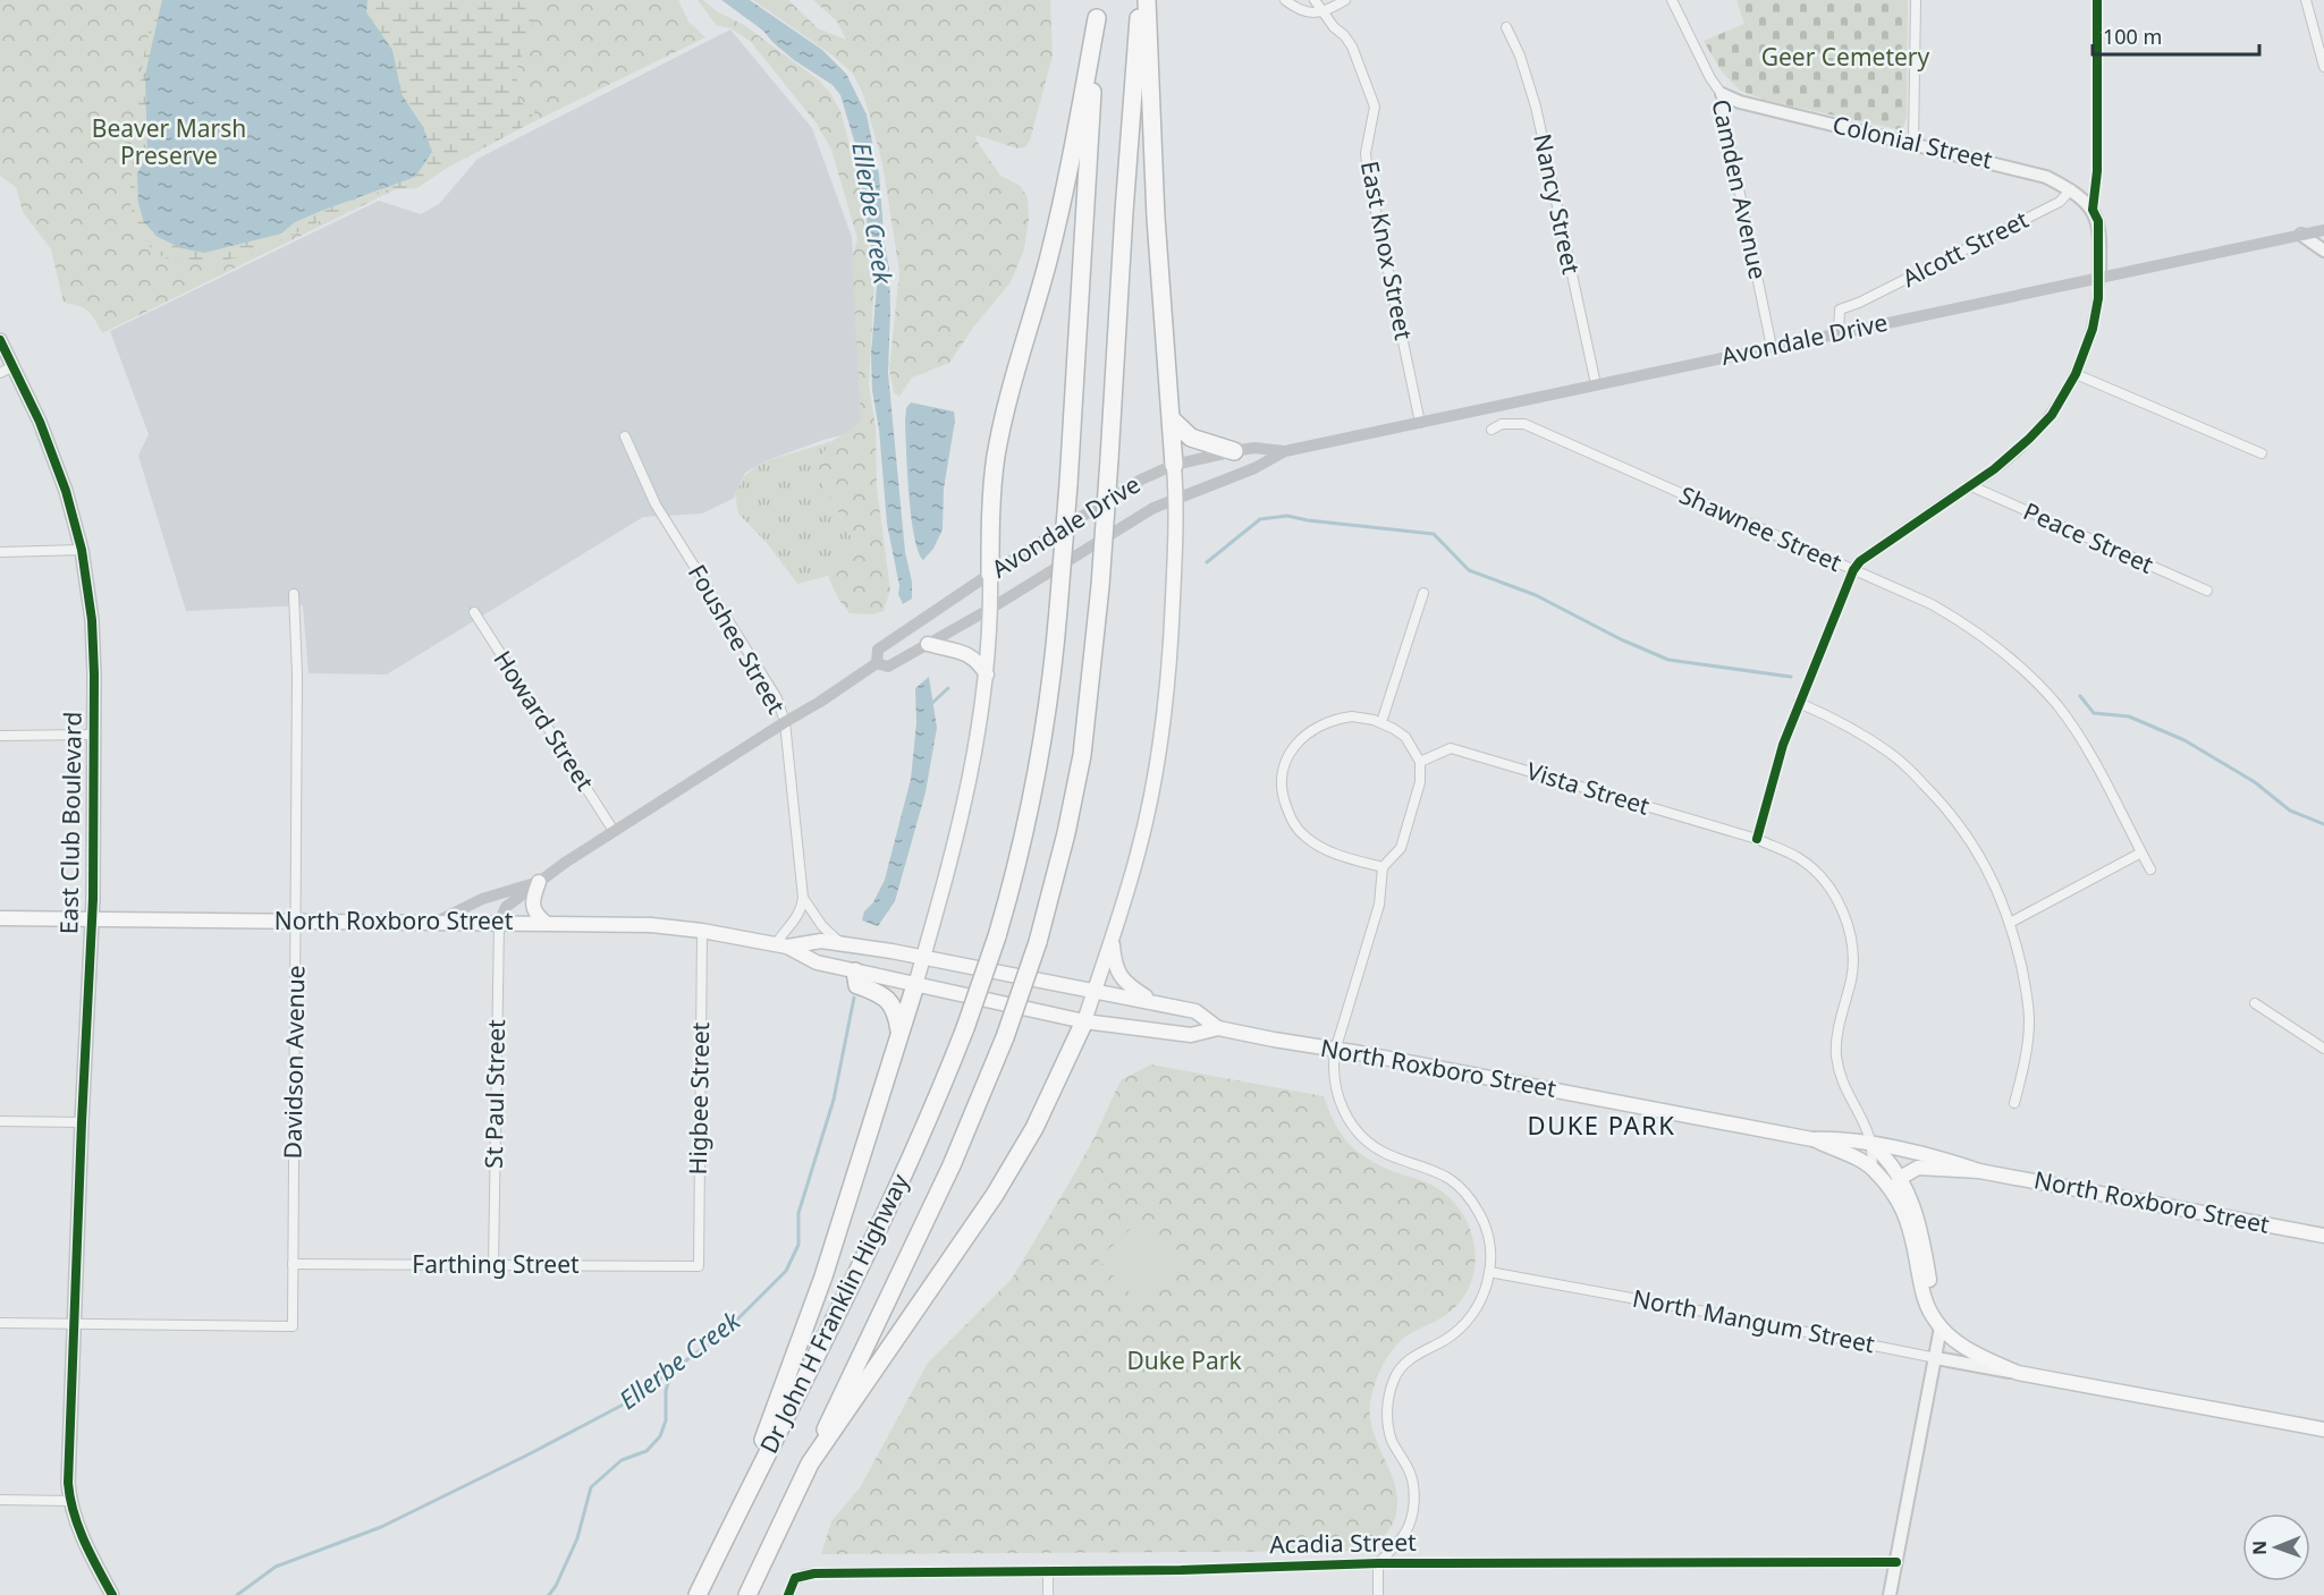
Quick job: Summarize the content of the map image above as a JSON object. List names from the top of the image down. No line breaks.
{"streets":{"highway":["Dr John H Franklin Highway"],"main road":["Avondale Drive","North Roxboro Street","North Mangum Street"],"street":["Colonial Street","Camden Avenue","Nancy Street","Alcott Street","East Knox Street","Shawnee Street","Peace Street","Foushee Street","Howard Street","Vista Street","East Club Boulevard","Davidson Avenue","St Paul Street","Higbee Street","Farthing Street","Acadia Street"]},"crossings":[["Colonial Street","Camden Avenue"],["Colonial Street","Alcott Street"],["Camden Avenue","Avondale Drive"],["Nancy Street","Avondale Drive"],["Alcott Street","Avondale Drive"],["East Knox Street","Avondale Drive"],["Avondale Drive","Foushee Street"],["Avondale Drive","Howard Street"],["Avondale Drive","North Roxboro Street"],["Avondale Drive","St Paul Street"],["Foushee Street","North Roxboro Street"],["Vista Street","North Roxboro Street"],["East Club Boulevard","North Roxboro Street"],["East Club Boulevard","Davidson Avenue"],["North Roxboro Street","Davidson Avenue"],["North Roxboro Street","St Paul Street"],["North Roxboro Street","Higbee Street"],["Davidson Avenue","Farthing Street"],["St Paul Street","Farthing Street"],["Higbee Street","Farthing Street"]],"districts":["DUKE PARK"],"water":["Ellerbe Creek"],"parks":["Geer Cemetery","Beaver Marsh Preserve","Duke Park"],"scale_bar":"100 m","north":"left"}
